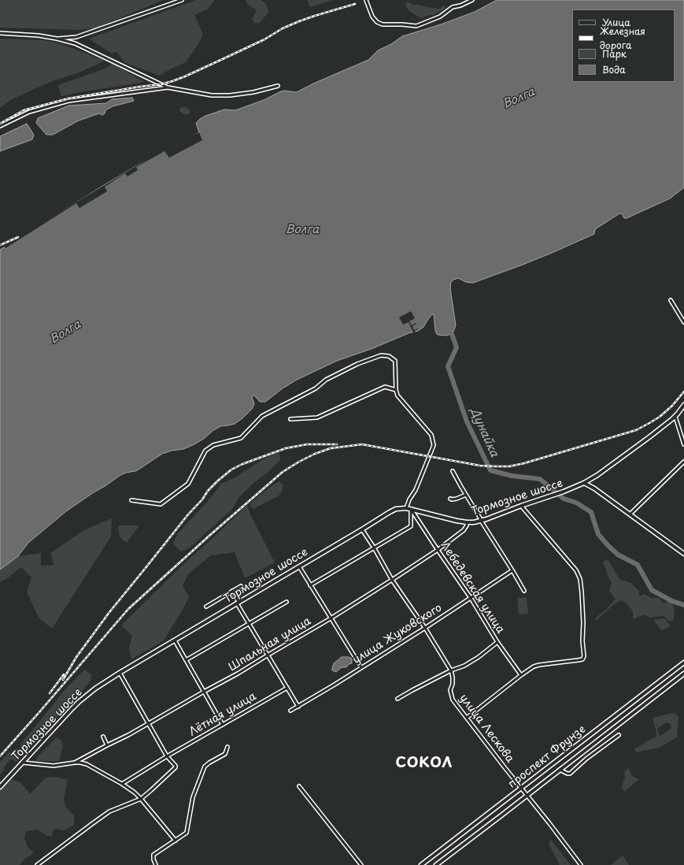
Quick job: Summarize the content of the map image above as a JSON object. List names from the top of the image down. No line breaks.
{"streets":{"street":["Тормозное шоссе","Лебедевская улица","улица Жуковского","Шпальная улица","Лётная улица","улица Лескова","проспект Фрунзе"]},"crossings":[["Тормозное шоссе","Лебедевская улица"],["Тормозное шоссе","Шпальная улица"],["Тормозное шоссе","улица Лескова"],["Лебедевская улица","улица Жуковского"],["Лебедевская улица","Шпальная улица"],["улица Жуковского","улица Лескова"],["Шпальная улица","улица Лескова"],["улица Лескова","проспект Фрунзе"]],"districts":["СОКОЛ"],"water":["Волга","Дунайка"],"legend":["Улица","Железная дорога","Парк","Вода"]}
